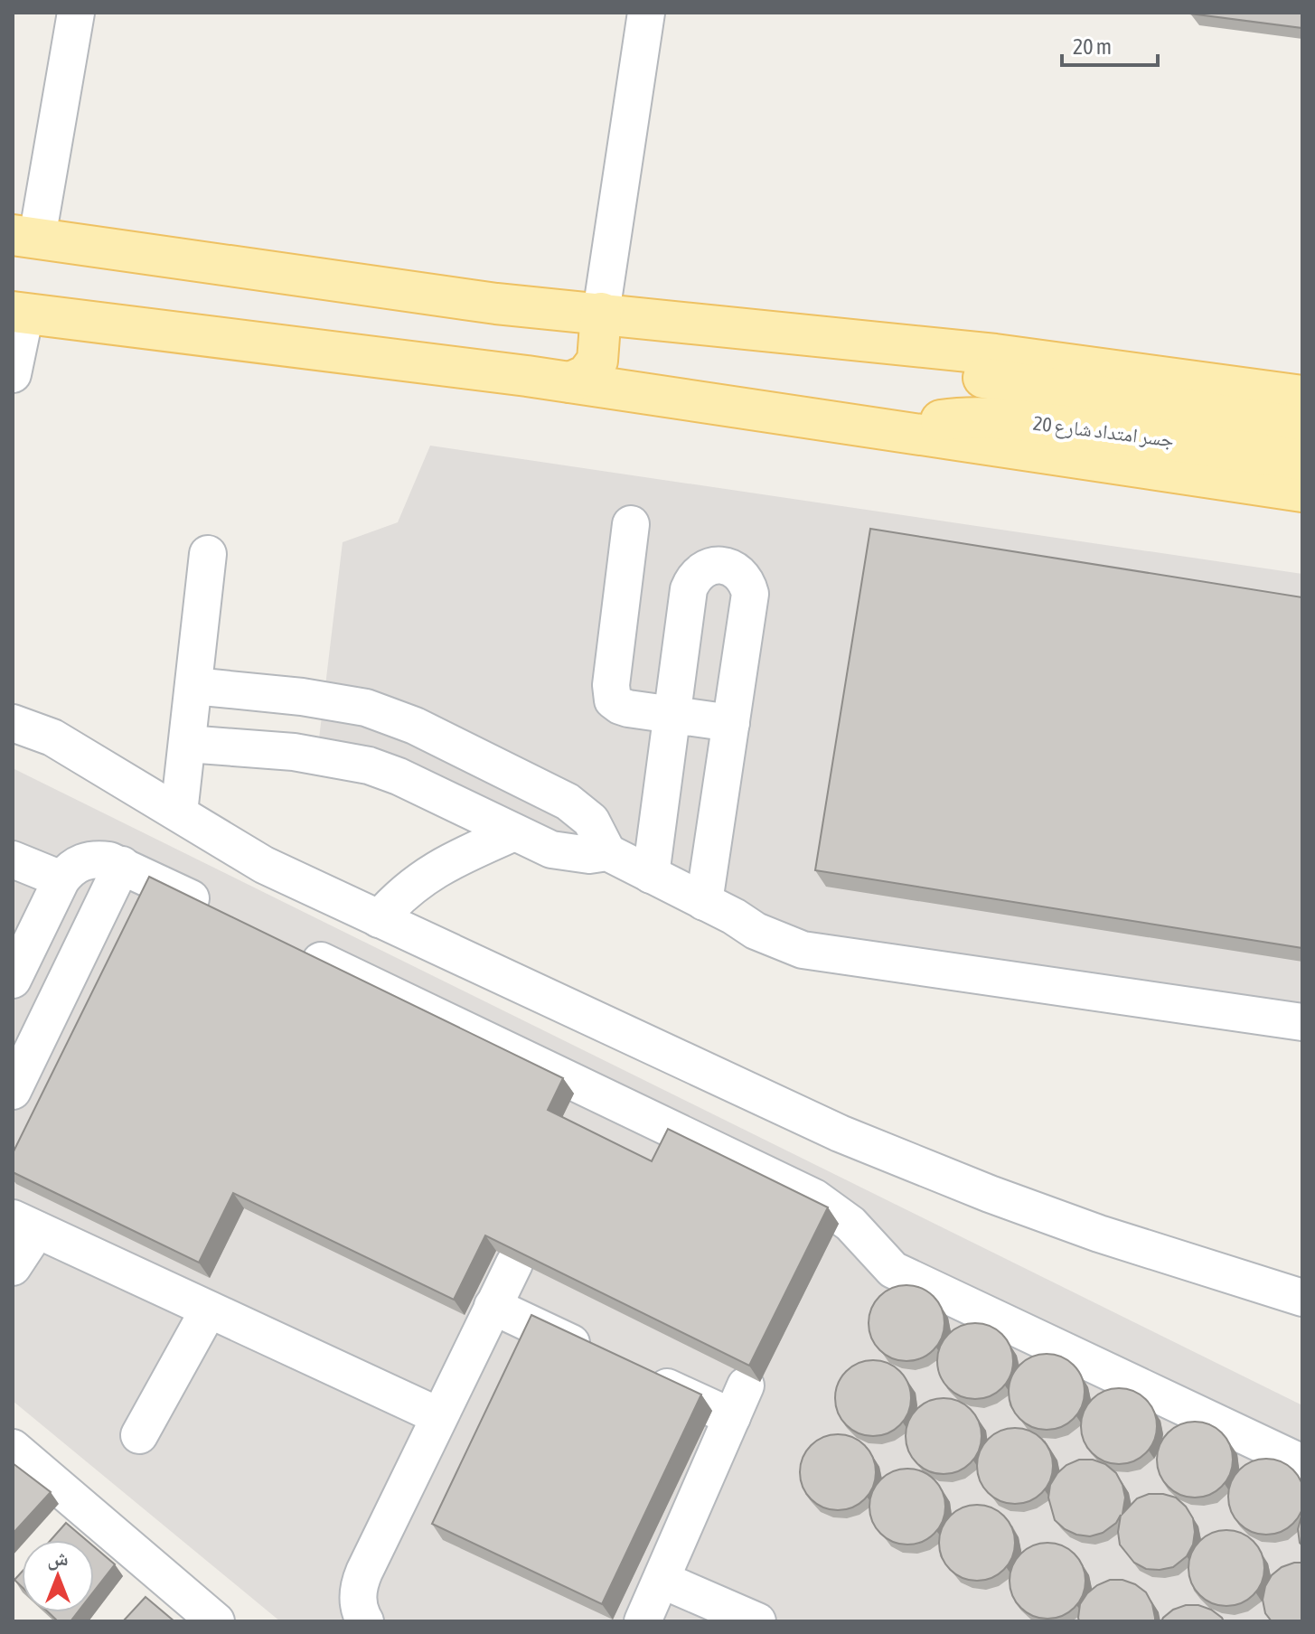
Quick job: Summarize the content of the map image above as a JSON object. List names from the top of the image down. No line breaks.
{"streets":{"main road":["جسر امتداد شارع 20"]},"scale_bar":"20 m","north":"top"}
